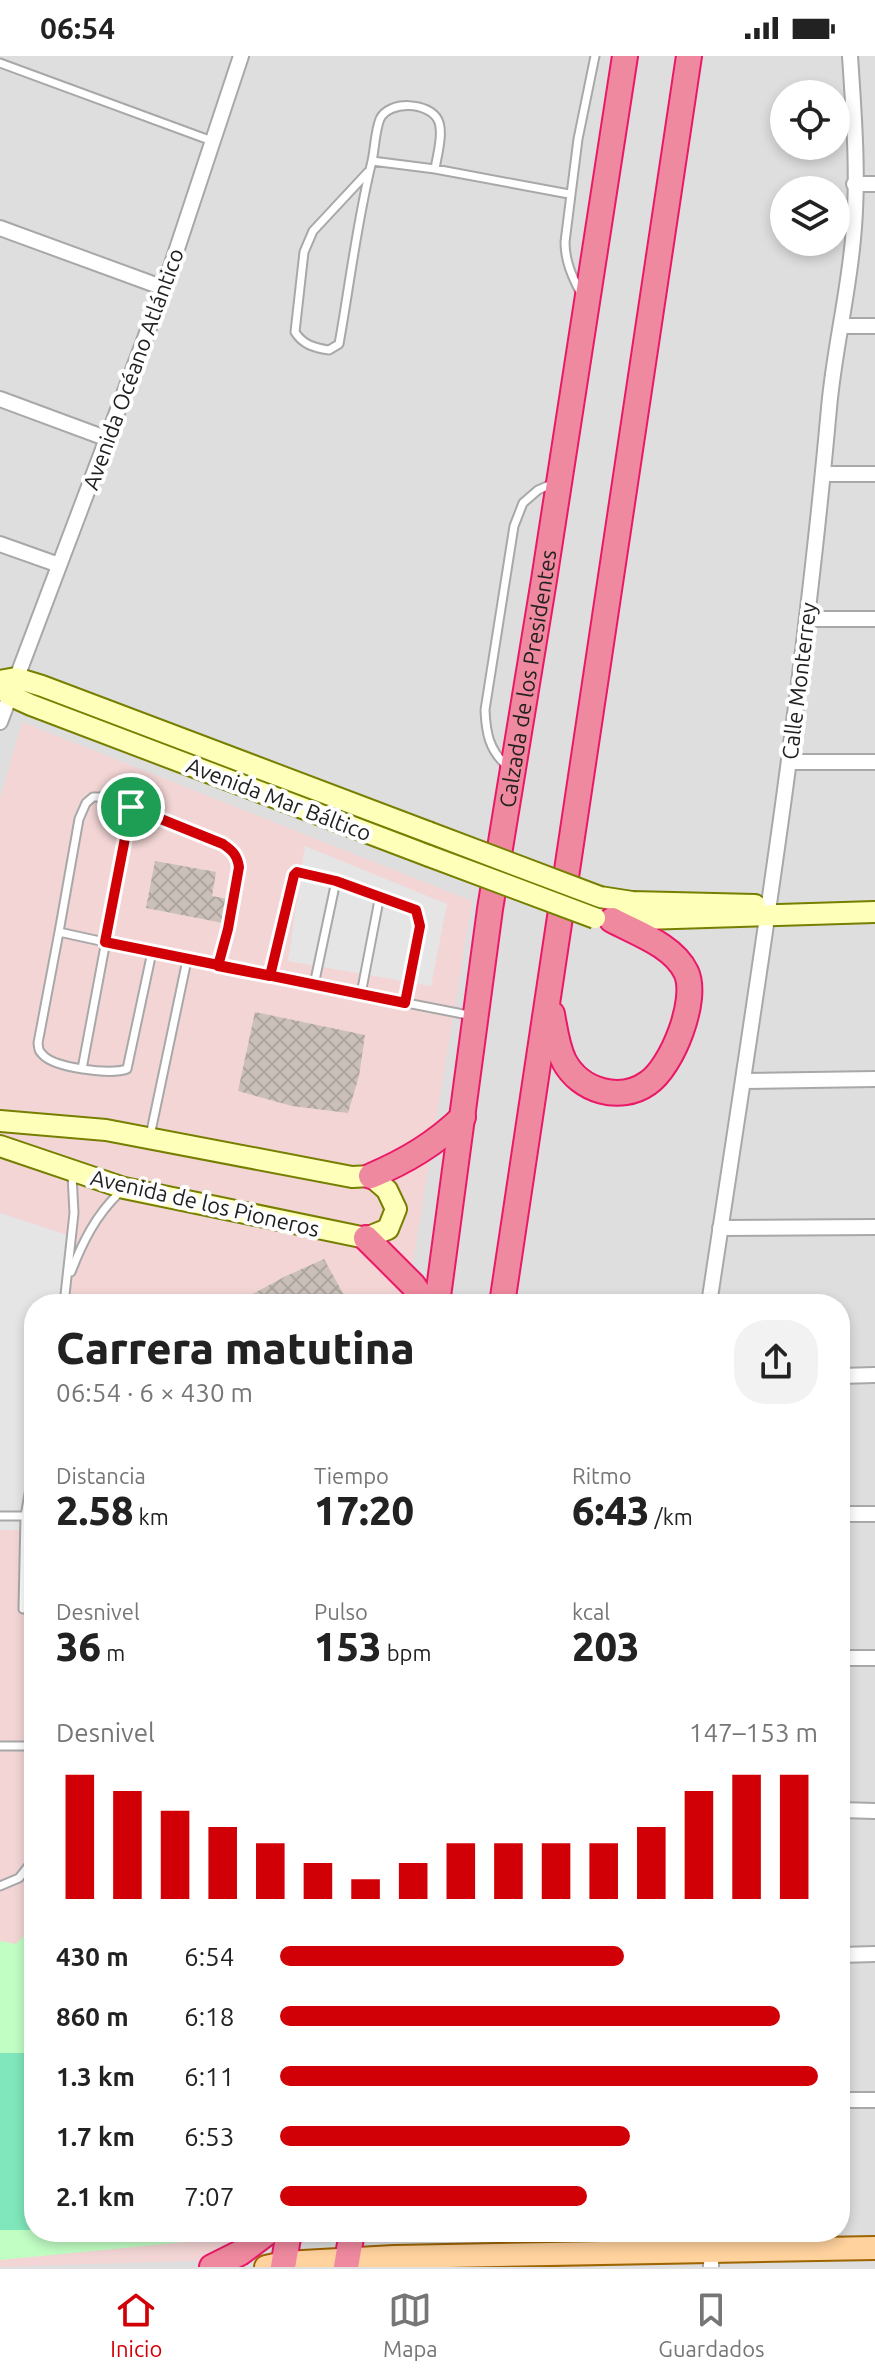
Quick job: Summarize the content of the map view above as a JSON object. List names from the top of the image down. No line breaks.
{"streets":{"highway":["Calzada de los Presidentes"],"street":["Avenida Océano Atlántico","Calle Monterrey","Avenida Mar Báltico","Avenida de los Pioneros"]},"crossings":[["Avenida Océano Atlántico","Avenida Mar Báltico"]],"page":{"status":"06:54","heading":["Carrera matutina","06:54 · 6 × 430 m"],"stats":[["Distancia","2.58 km"],["Tiempo","17:20"],["Ritmo","6:43 /km"],["Desnivel","36 m"],["Pulso","153 bpm"],["kcal","203"]],"chart":["Desnivel","147–153 m"],"list":[{"name":"430 m","note":"6:54"},{"name":"860 m","note":"6:18"},{"name":"1.3 km","note":"6:11"},{"name":"1.7 km","note":"6:53"},{"name":"2.1 km","note":"7:07"}],"tabs":["Inicio","Mapa","Guardados"]}}
